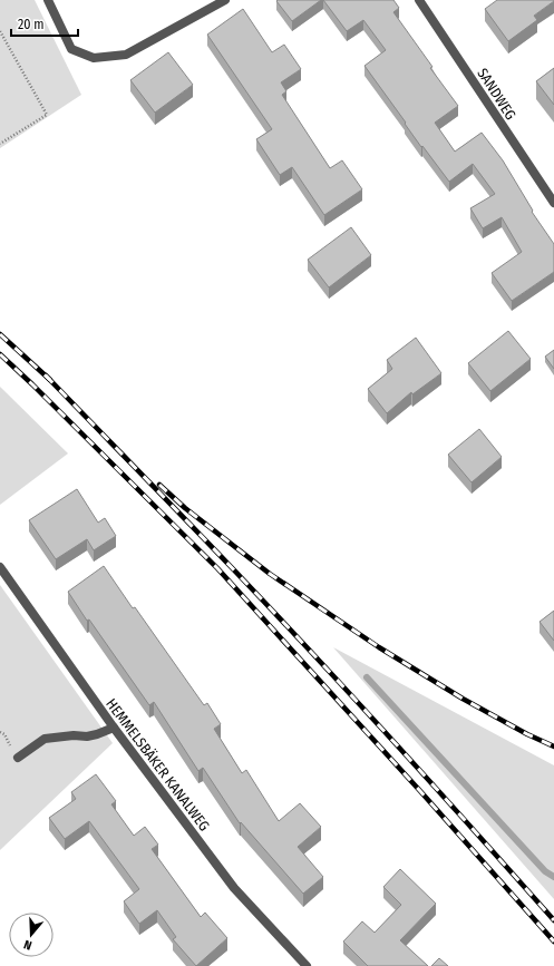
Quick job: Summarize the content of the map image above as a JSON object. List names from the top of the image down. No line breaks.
{"streets":{"street":["SANDWEG","HEMMELSBÄKER KANALWEG"]},"scale_bar":"20 m","north":"bottom"}
